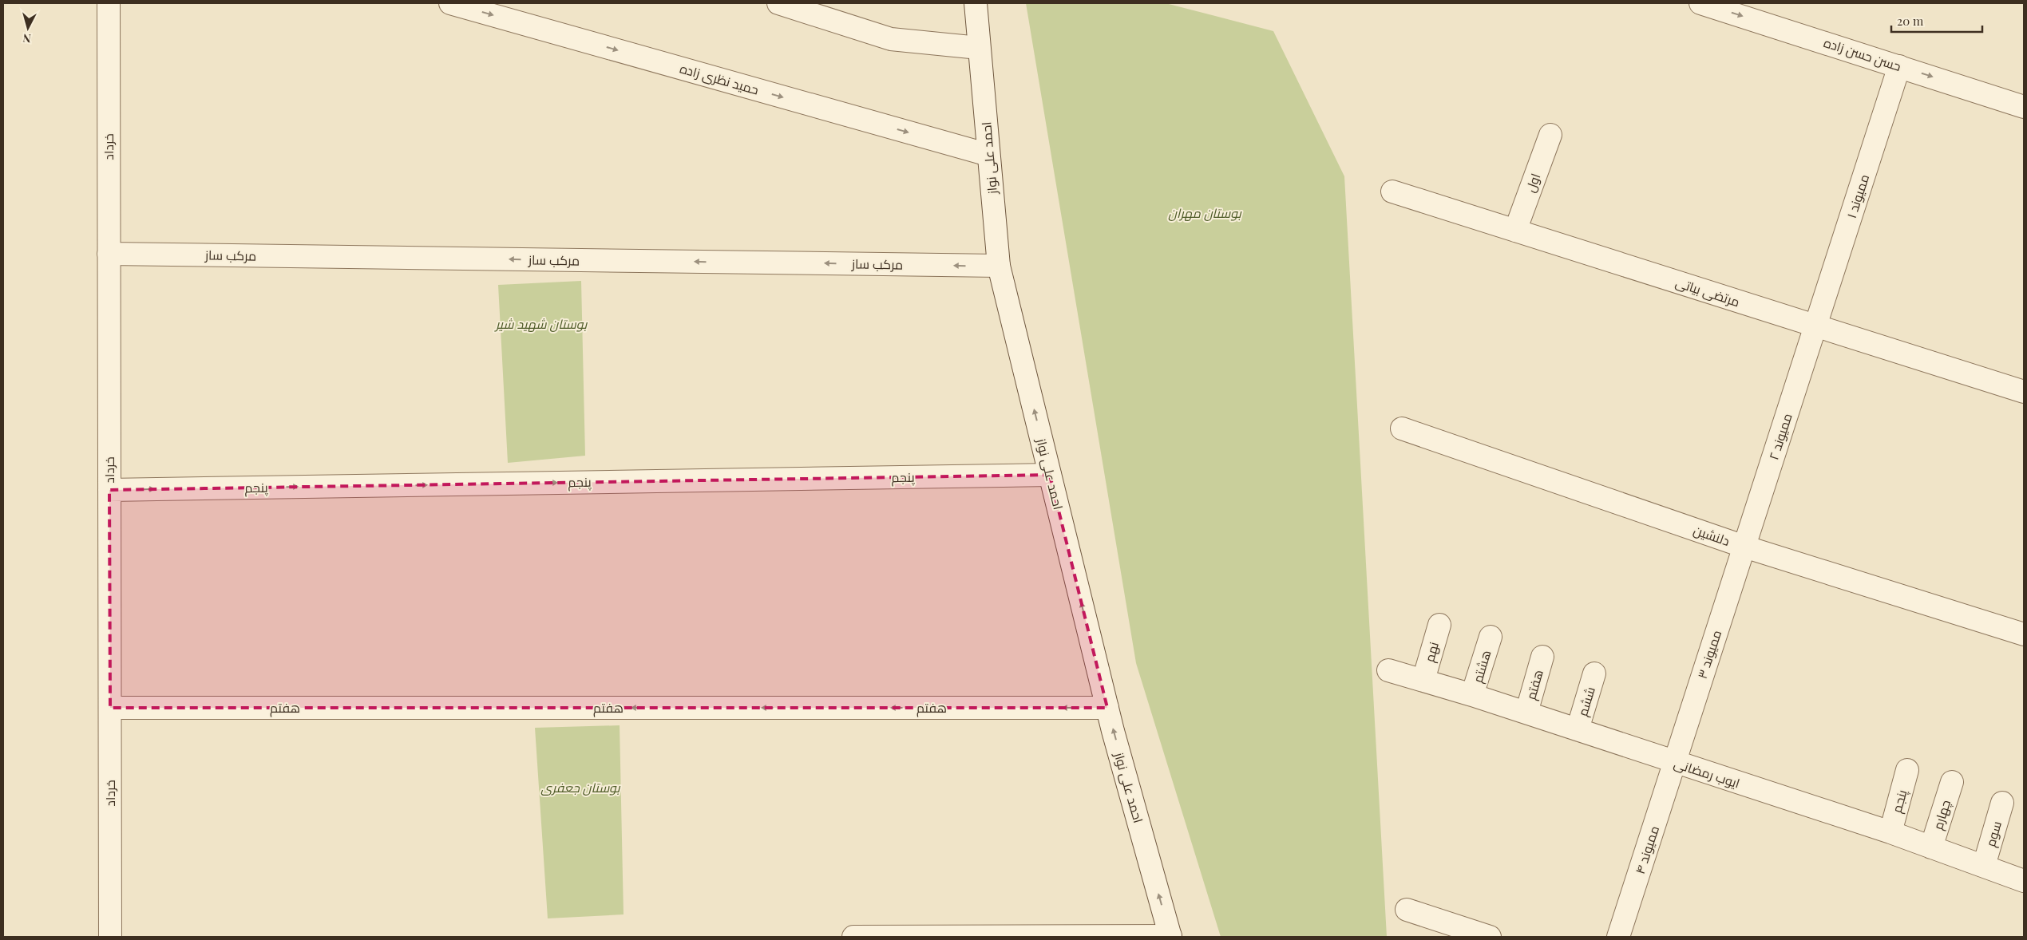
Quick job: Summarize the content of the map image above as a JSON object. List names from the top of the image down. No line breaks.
{"streets":{"street":["حسن حسن زاده","حمید نظری زاده","خرداد","احمد علی نواز","اول","ممیوند ۱","مرکب ساز","مرتضی بیاتی","ممیوند ۲","پنجم","دلنشین","نهم","ممیوند ۳","هشتم","هفتم","ششم","ایوب رمضانی","چهارم","سوم","ممیوند ۴"]},"crossings":[["حسن حسن زاده","ممیوند ۱"],["حمید نظری زاده","احمد علی نواز"],["خرداد","مرکب ساز"],["خرداد","پنجم"],["خرداد","هفتم"],["احمد علی نواز","مرکب ساز"],["احمد علی نواز","پنجم"],["احمد علی نواز","هفتم"],["اول","مرتضی بیاتی"],["ممیوند ۱","مرتضی بیاتی"],["ممیوند ۱","ممیوند ۲"],["مرتضی بیاتی","ممیوند ۲"],["ممیوند ۲","دلنشین"],["ممیوند ۲","ممیوند ۳"],["پنجم","ایوب رمضانی"],["دلنشین","ممیوند ۳"],["نهم","ایوب رمضانی"],["ممیوند ۳","ایوب رمضانی"],["ممیوند ۳","ممیوند ۴"],["هشتم","ایوب رمضانی"],["هفتم","ایوب رمضانی"],["ششم","ایوب رمضانی"],["ایوب رمضانی","چهارم"],["ایوب رمضانی","سوم"],["ایوب رمضانی","ممیوند ۴"]],"one_way":["حسن حسن زاده","احمد علی نواز","مرکب ساز","پنجم","هفتم"],"parks":["بوستان مهران","بوستان شهید شیر","بوستان جعفری"],"scale_bar":"20 m","north":"bottom"}
